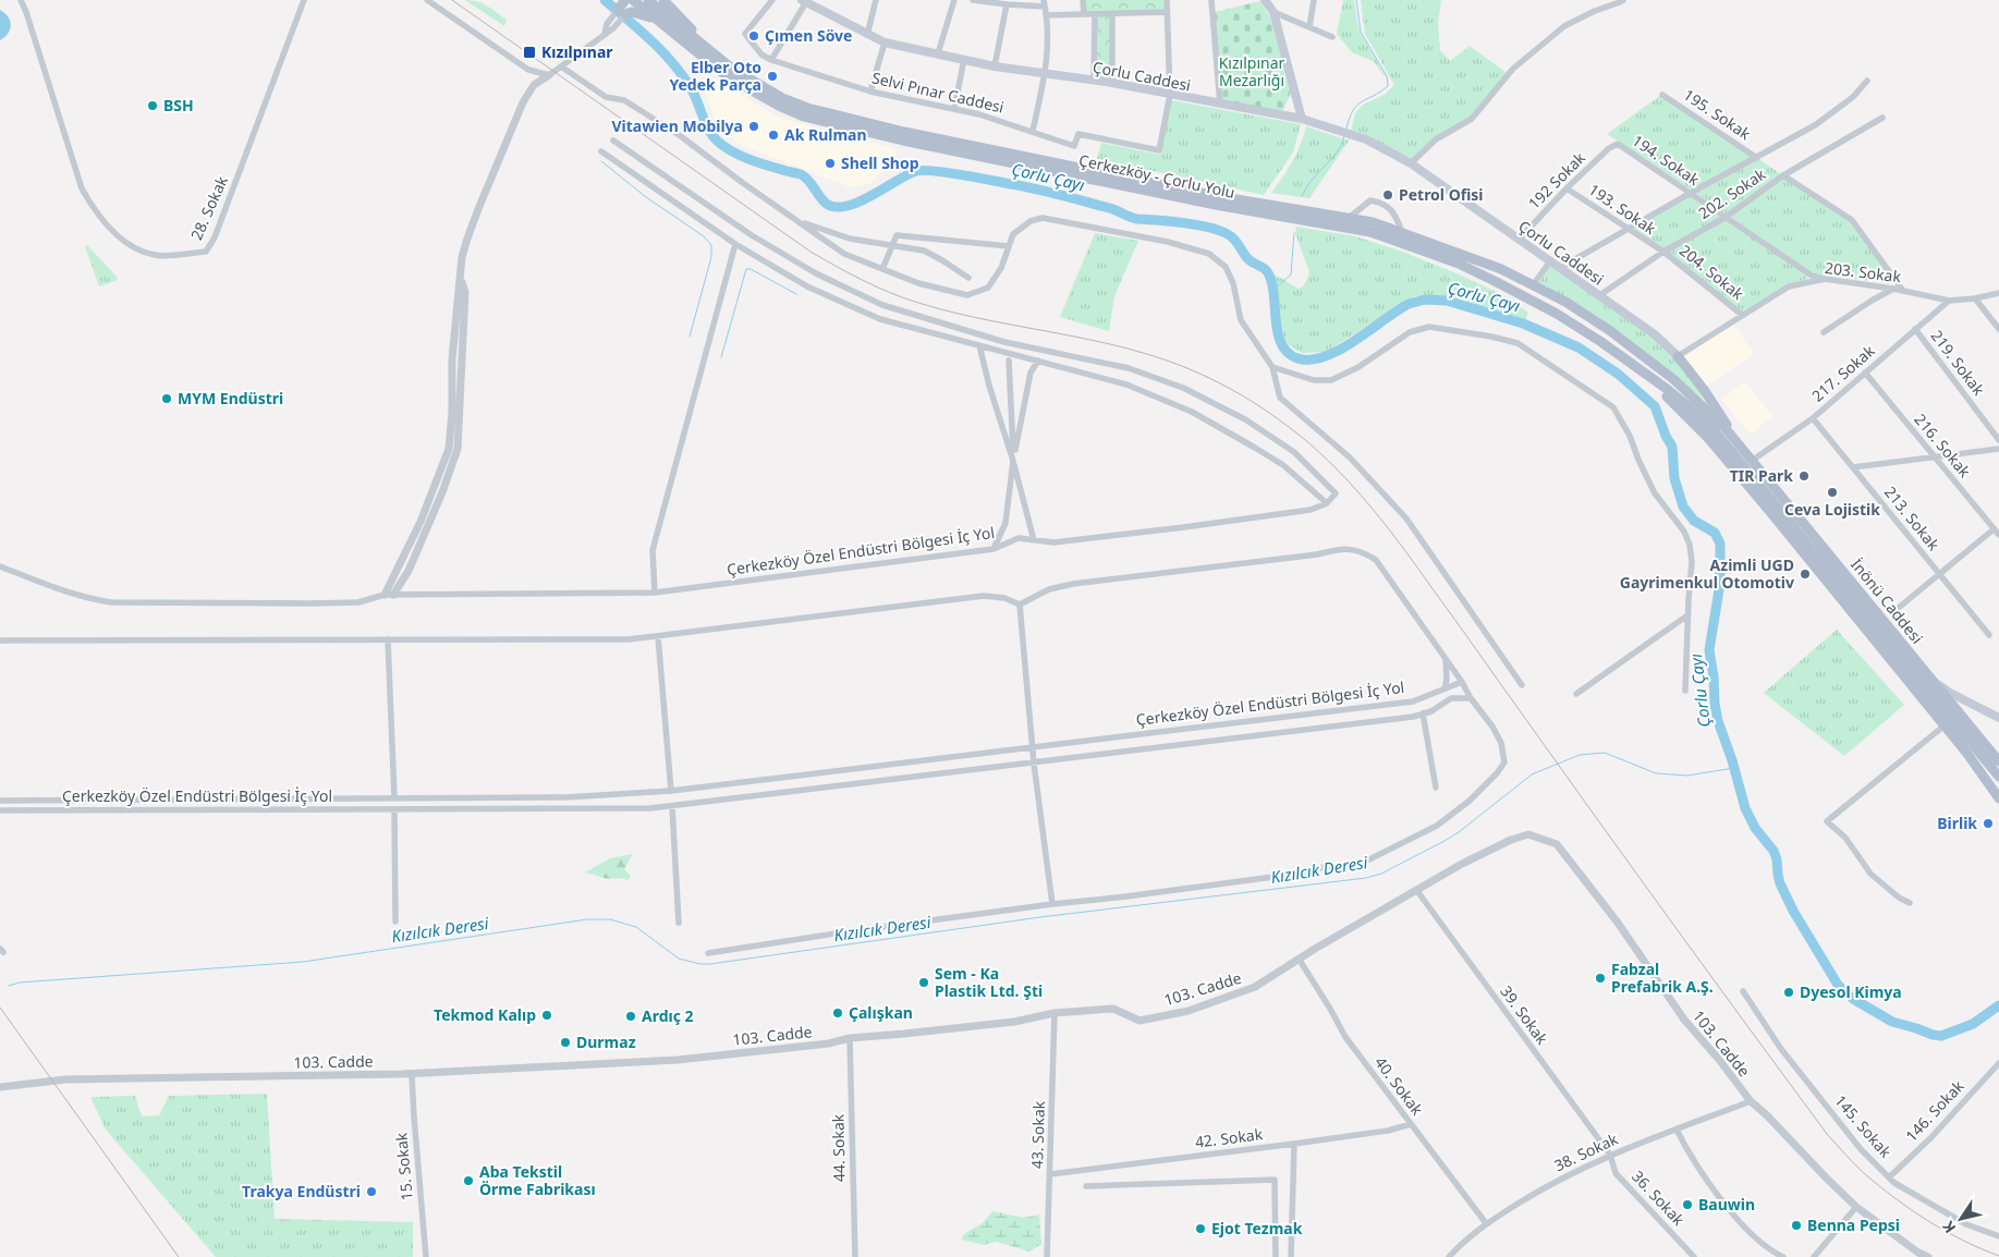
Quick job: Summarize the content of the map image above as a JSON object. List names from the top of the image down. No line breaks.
{"streets":{"main road":["Çorlu Caddesi","Çerkezköy - Çorlu Yolu","İnönü Caddesi"],"street":["Selvi Pınar Caddesi","195. Sokak","194. Sokak","192 Sokak","202. Sokak","28. Sokak","193. Sokak","204. Sokak","203. Sokak","219. Sokak","217. Sokak","216. Sokak","213. Sokak","Çerkezköy Özel Endüstri Bölgesi İç Yol","103. Cadde","39. Sokak","40. Sokak","146. Sokak","145. Sokak","43. Sokak","42. Sokak","44. Sokak","38. Sokak","15. Sokak","36. Sokak"]},"crossings":[["Çorlu Caddesi","Selvi Pınar Caddesi"],["Çorlu Caddesi","192 Sokak"],["Çorlu Caddesi","202. Sokak"],["Çorlu Caddesi","203. Sokak"],["194. Sokak","192 Sokak"],["194. Sokak","202. Sokak"],["194. Sokak","203. Sokak"],["192 Sokak","193. Sokak"],["202. Sokak","193. Sokak"],["202. Sokak","204. Sokak"],["193. Sokak","204. Sokak"],["204. Sokak","203. Sokak"],["203. Sokak","217. Sokak"],["219. Sokak","217. Sokak"],["217. Sokak","216. Sokak"],["217. Sokak","213. Sokak"],["217. Sokak","İnönü Caddesi"],["103. Cadde","39. Sokak"],["103. Cadde","40. Sokak"],["103. Cadde","43. Sokak"],["103. Cadde","44. Sokak"],["103. Cadde","38. Sokak"],["103. Cadde","15. Sokak"],["39. Sokak","38. Sokak"],["39. Sokak","36. Sokak"],["40. Sokak","42. Sokak"],["40. Sokak","38. Sokak"],["146. Sokak","145. Sokak"],["43. Sokak","42. Sokak"],["38. Sokak","36. Sokak"]],"water":["Çorlu Çayı","Kızılcık Deresi"],"parks":["Kızılpınar Mezarlığı"],"places":{"other":["Çımen Söve","Elber Oto Yedek Parça","BSH","Vitawien Mobilya","Ak Rulman","Shell Shop","Petrol Ofisi","MYM Endüstri","TIR Park","Ceva Lojistik","Azimli UGD Gayrimenkul Otomotiv","Birlik","Fabzal Prefabrik A.Ş.","Sem - Ka Plastik Ltd. Şti","Dyesol Kimya","Çalışkan","Tekmod Kalıp","Ardıç 2","Durmaz","Aba Tekstil Örme Fabrikası","Trakya Endüstri","Bauwin","Benna Pepsi","Ejot Tezmak"],"transit":["Kızılpınar"]},"north":"bottom left"}
